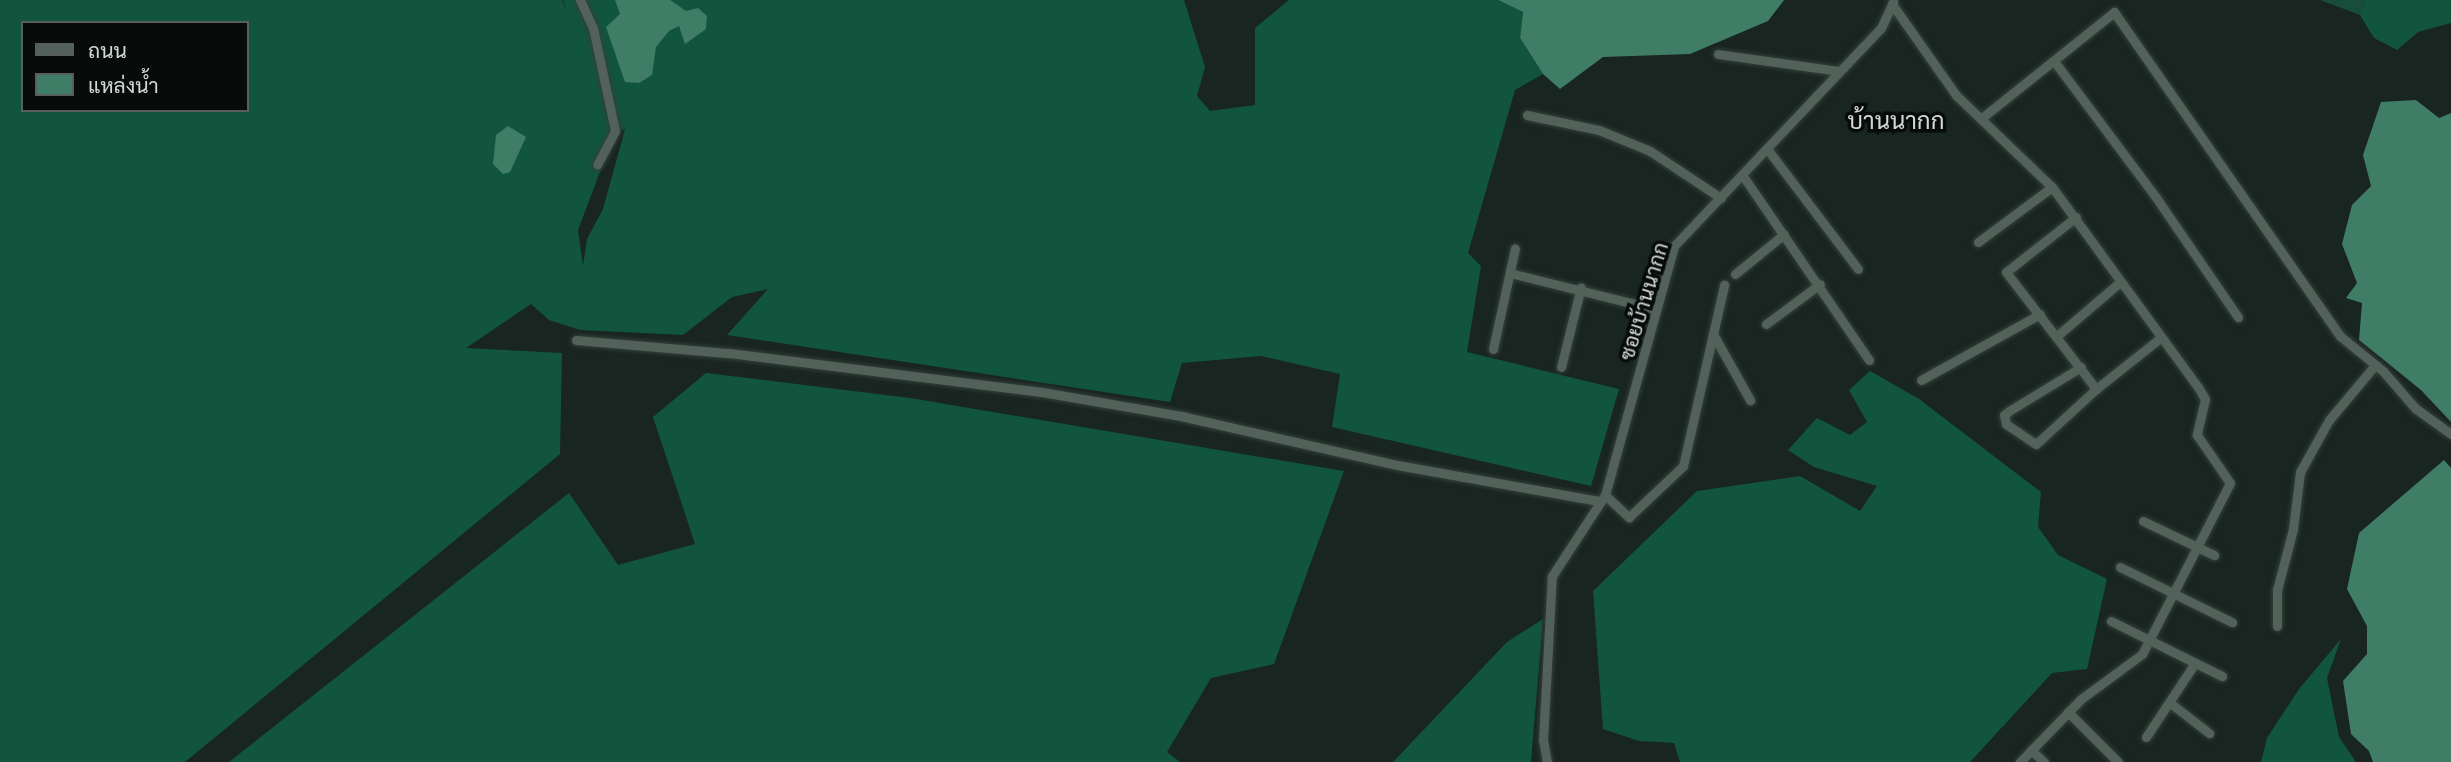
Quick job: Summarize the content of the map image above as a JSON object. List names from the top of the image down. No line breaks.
{"streets":{"street":["ซอยบ้านนากก"]},"districts":["บ้านนากก"],"legend":["ถนน","แหล่งน้ำ"]}
